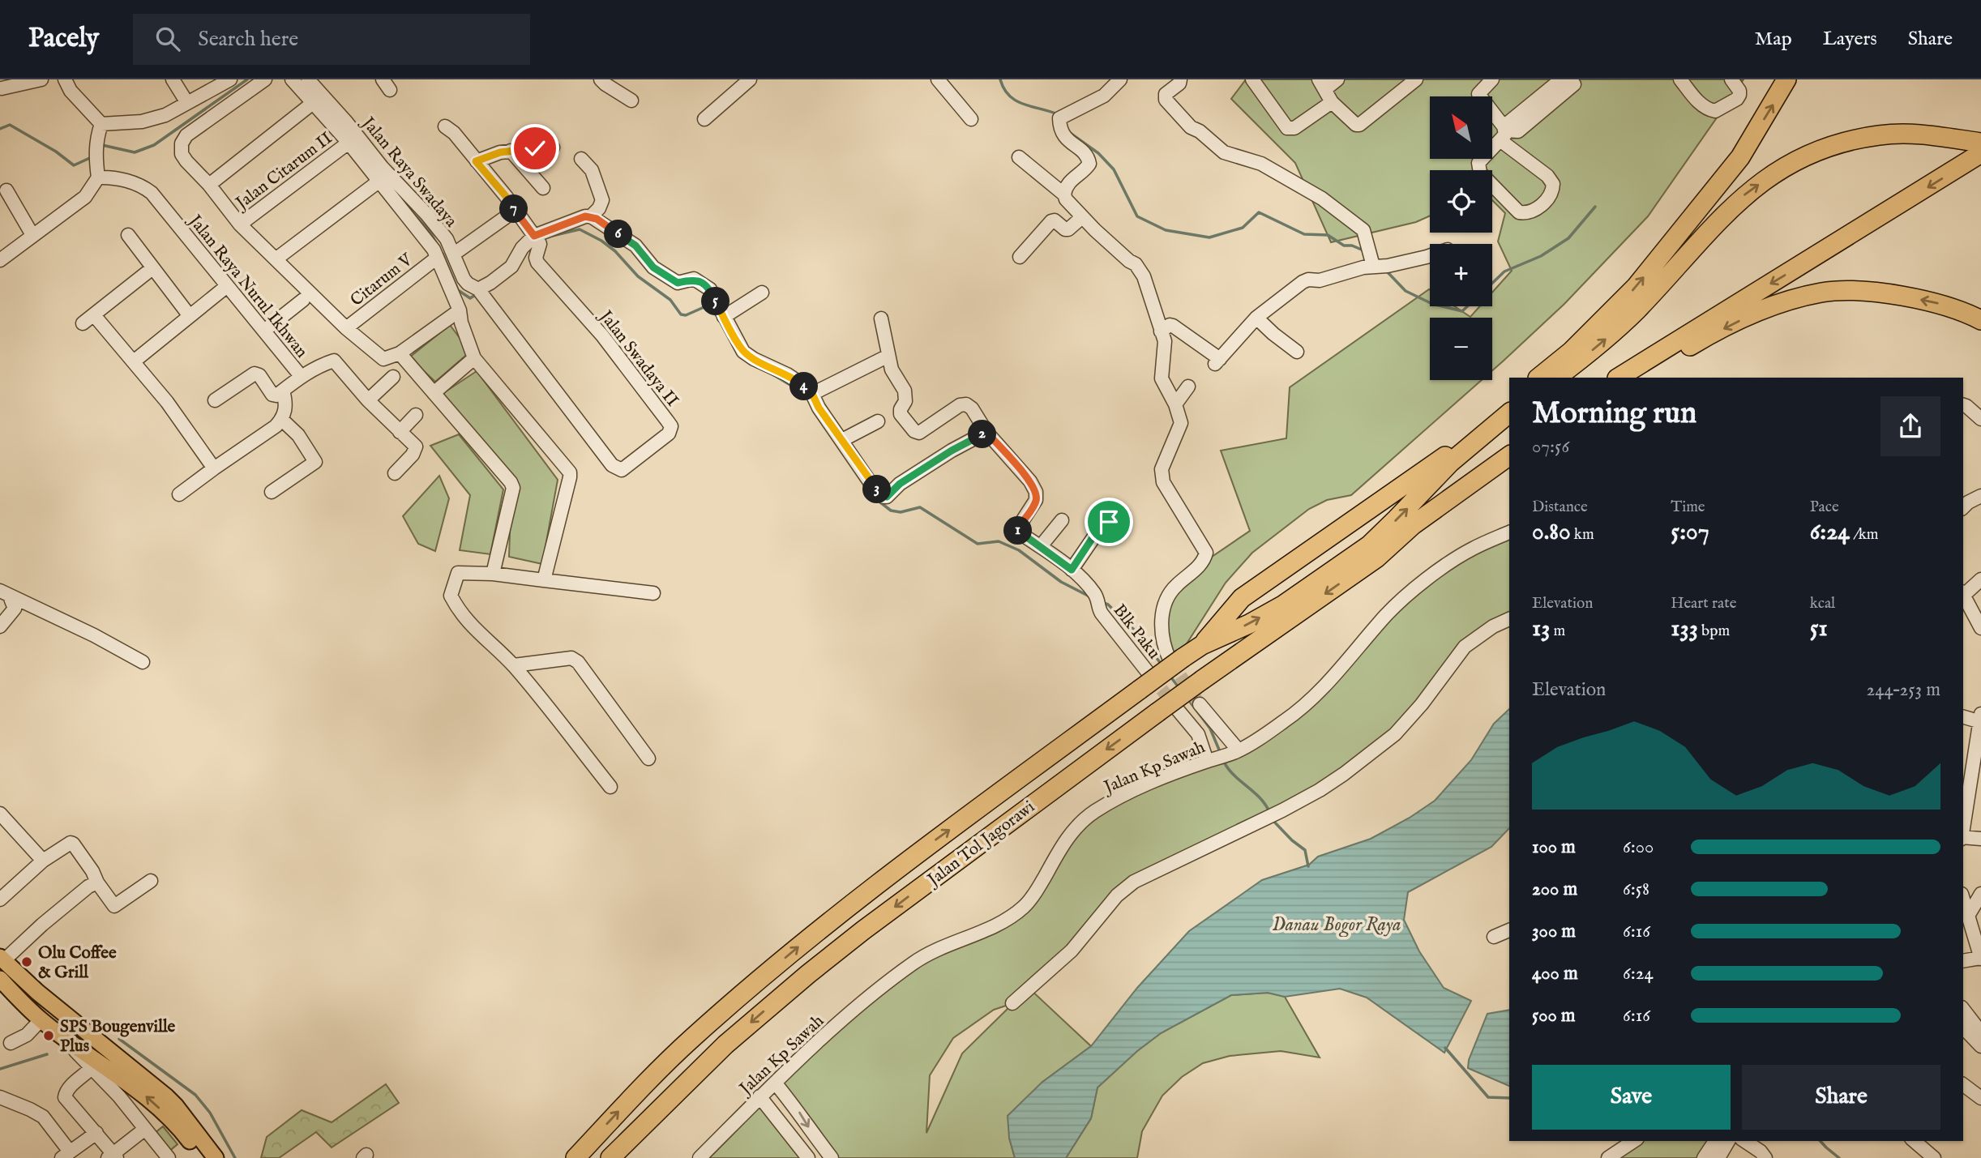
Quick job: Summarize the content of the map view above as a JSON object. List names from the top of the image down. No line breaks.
{"streets":{"highway":["Jalan Tol Jagorawi"],"street":["Jalan Citarum II","Jalan Raya Swadaya","Citarum V","Jalan Raya Nurul Ikhwan","Jalan Swadaya II","Blk Paku","Jalan Kp Sawah"]},"crossings":[["Jalan Raya Swadaya","Jalan Swadaya II"],["Blk Paku","Jalan Tol Jagorawi"]],"water":["Danau Bogor Raya"],"places":["Olu Coffee & Grill","SPS Bougenville Plus"],"north":"top left","page":{"header":"Pacely","search":"Search here","nav":["Map","Layers","Share"],"map_buttons":["+","−"],"pins":["7","6","5","4","2","3","1"],"heading":["Morning run","07:56"],"stats":[["Distance","0.80 km"],["Time","5:07"],["Pace","6:24 /km"],["Elevation","13 m"],["Heart rate","133 bpm"],["kcal","51"]],"chart":["Elevation","244–253 m"],"list":[{"name":"100 m","note":"6:00"},{"name":"200 m","note":"6:58"},{"name":"300 m","note":"6:16"},{"name":"400 m","note":"6:24"},{"name":"500 m","note":"6:16"}],"buttons":["Save","Share"]}}
